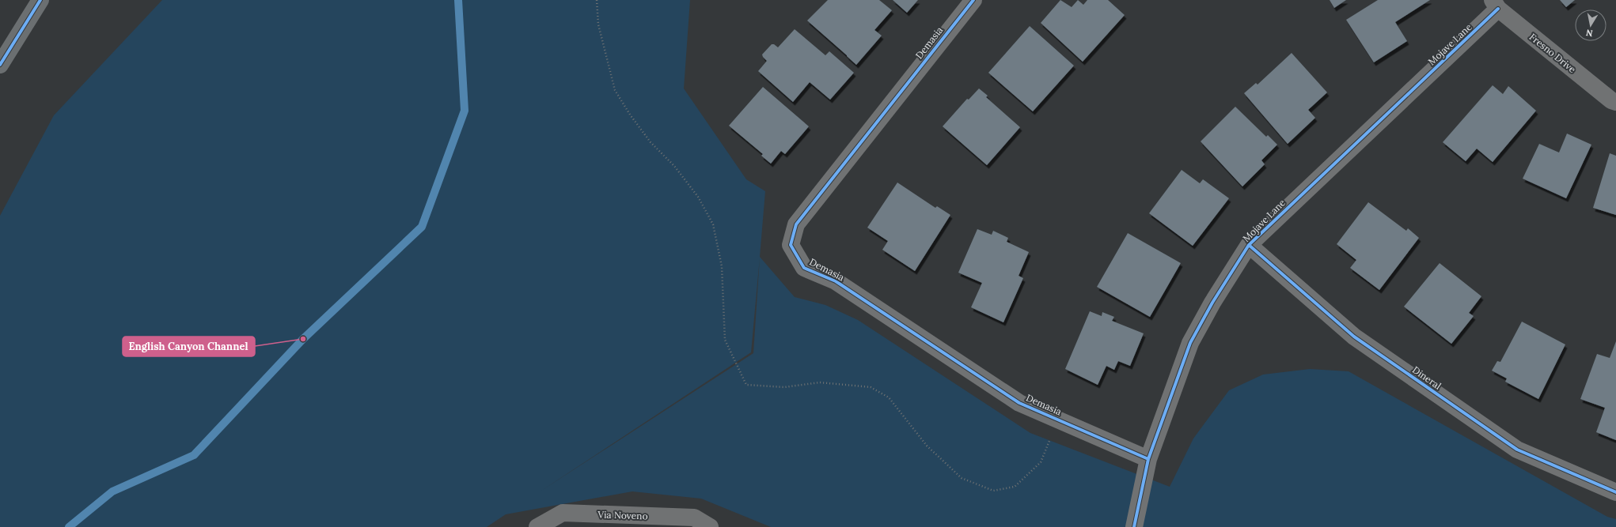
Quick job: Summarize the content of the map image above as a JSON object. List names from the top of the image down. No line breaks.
{"streets":{"street":["Demasia","Mojave Lane","Fresno Drive","Dineral","Via Noveno"]},"crossings":[["Demasia","Mojave Lane"],["Mojave Lane","Fresno Drive"],["Mojave Lane","Dineral"]],"places":["English Canyon Channel"],"north":"bottom"}
